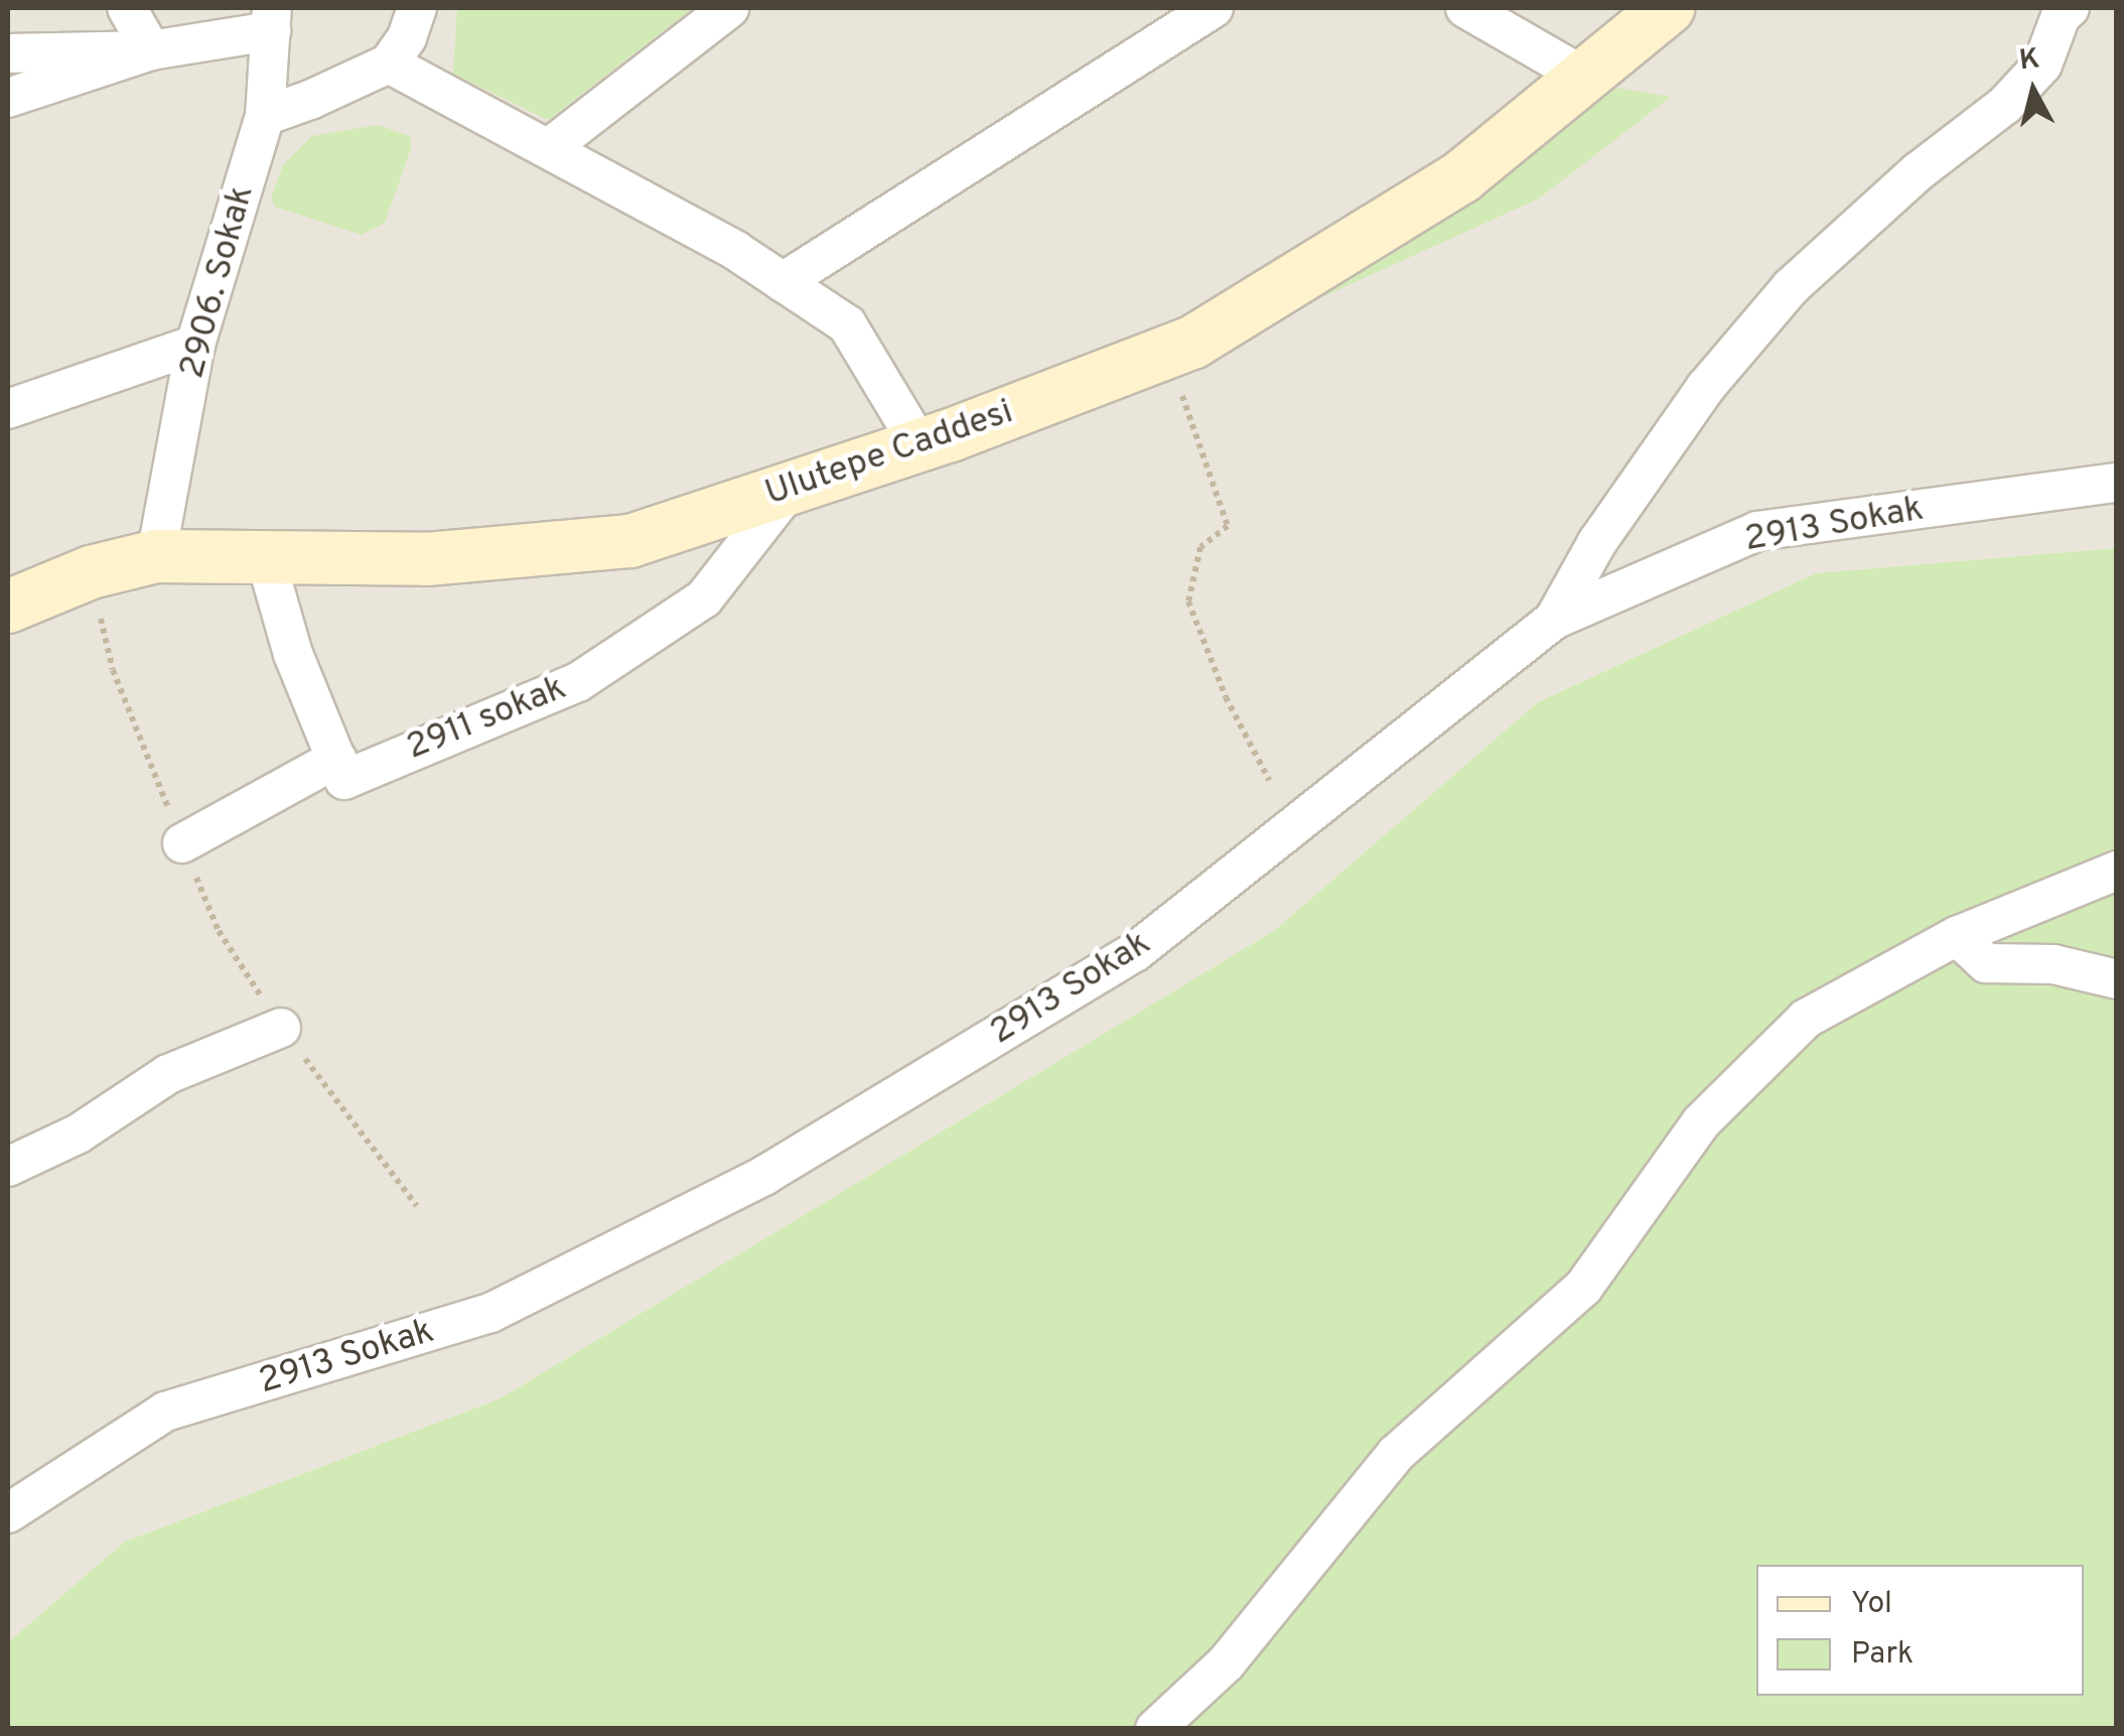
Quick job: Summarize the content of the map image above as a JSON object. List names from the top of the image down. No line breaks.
{"streets":{"street":["2906. Sokak","Ulutepe Caddesi","2913 Sokak","2911 sokak"]},"crossings":[["2906. Sokak","Ulutepe Caddesi"],["Ulutepe Caddesi","2911 sokak"]],"legend":["Yol","Park"],"north":"top"}
